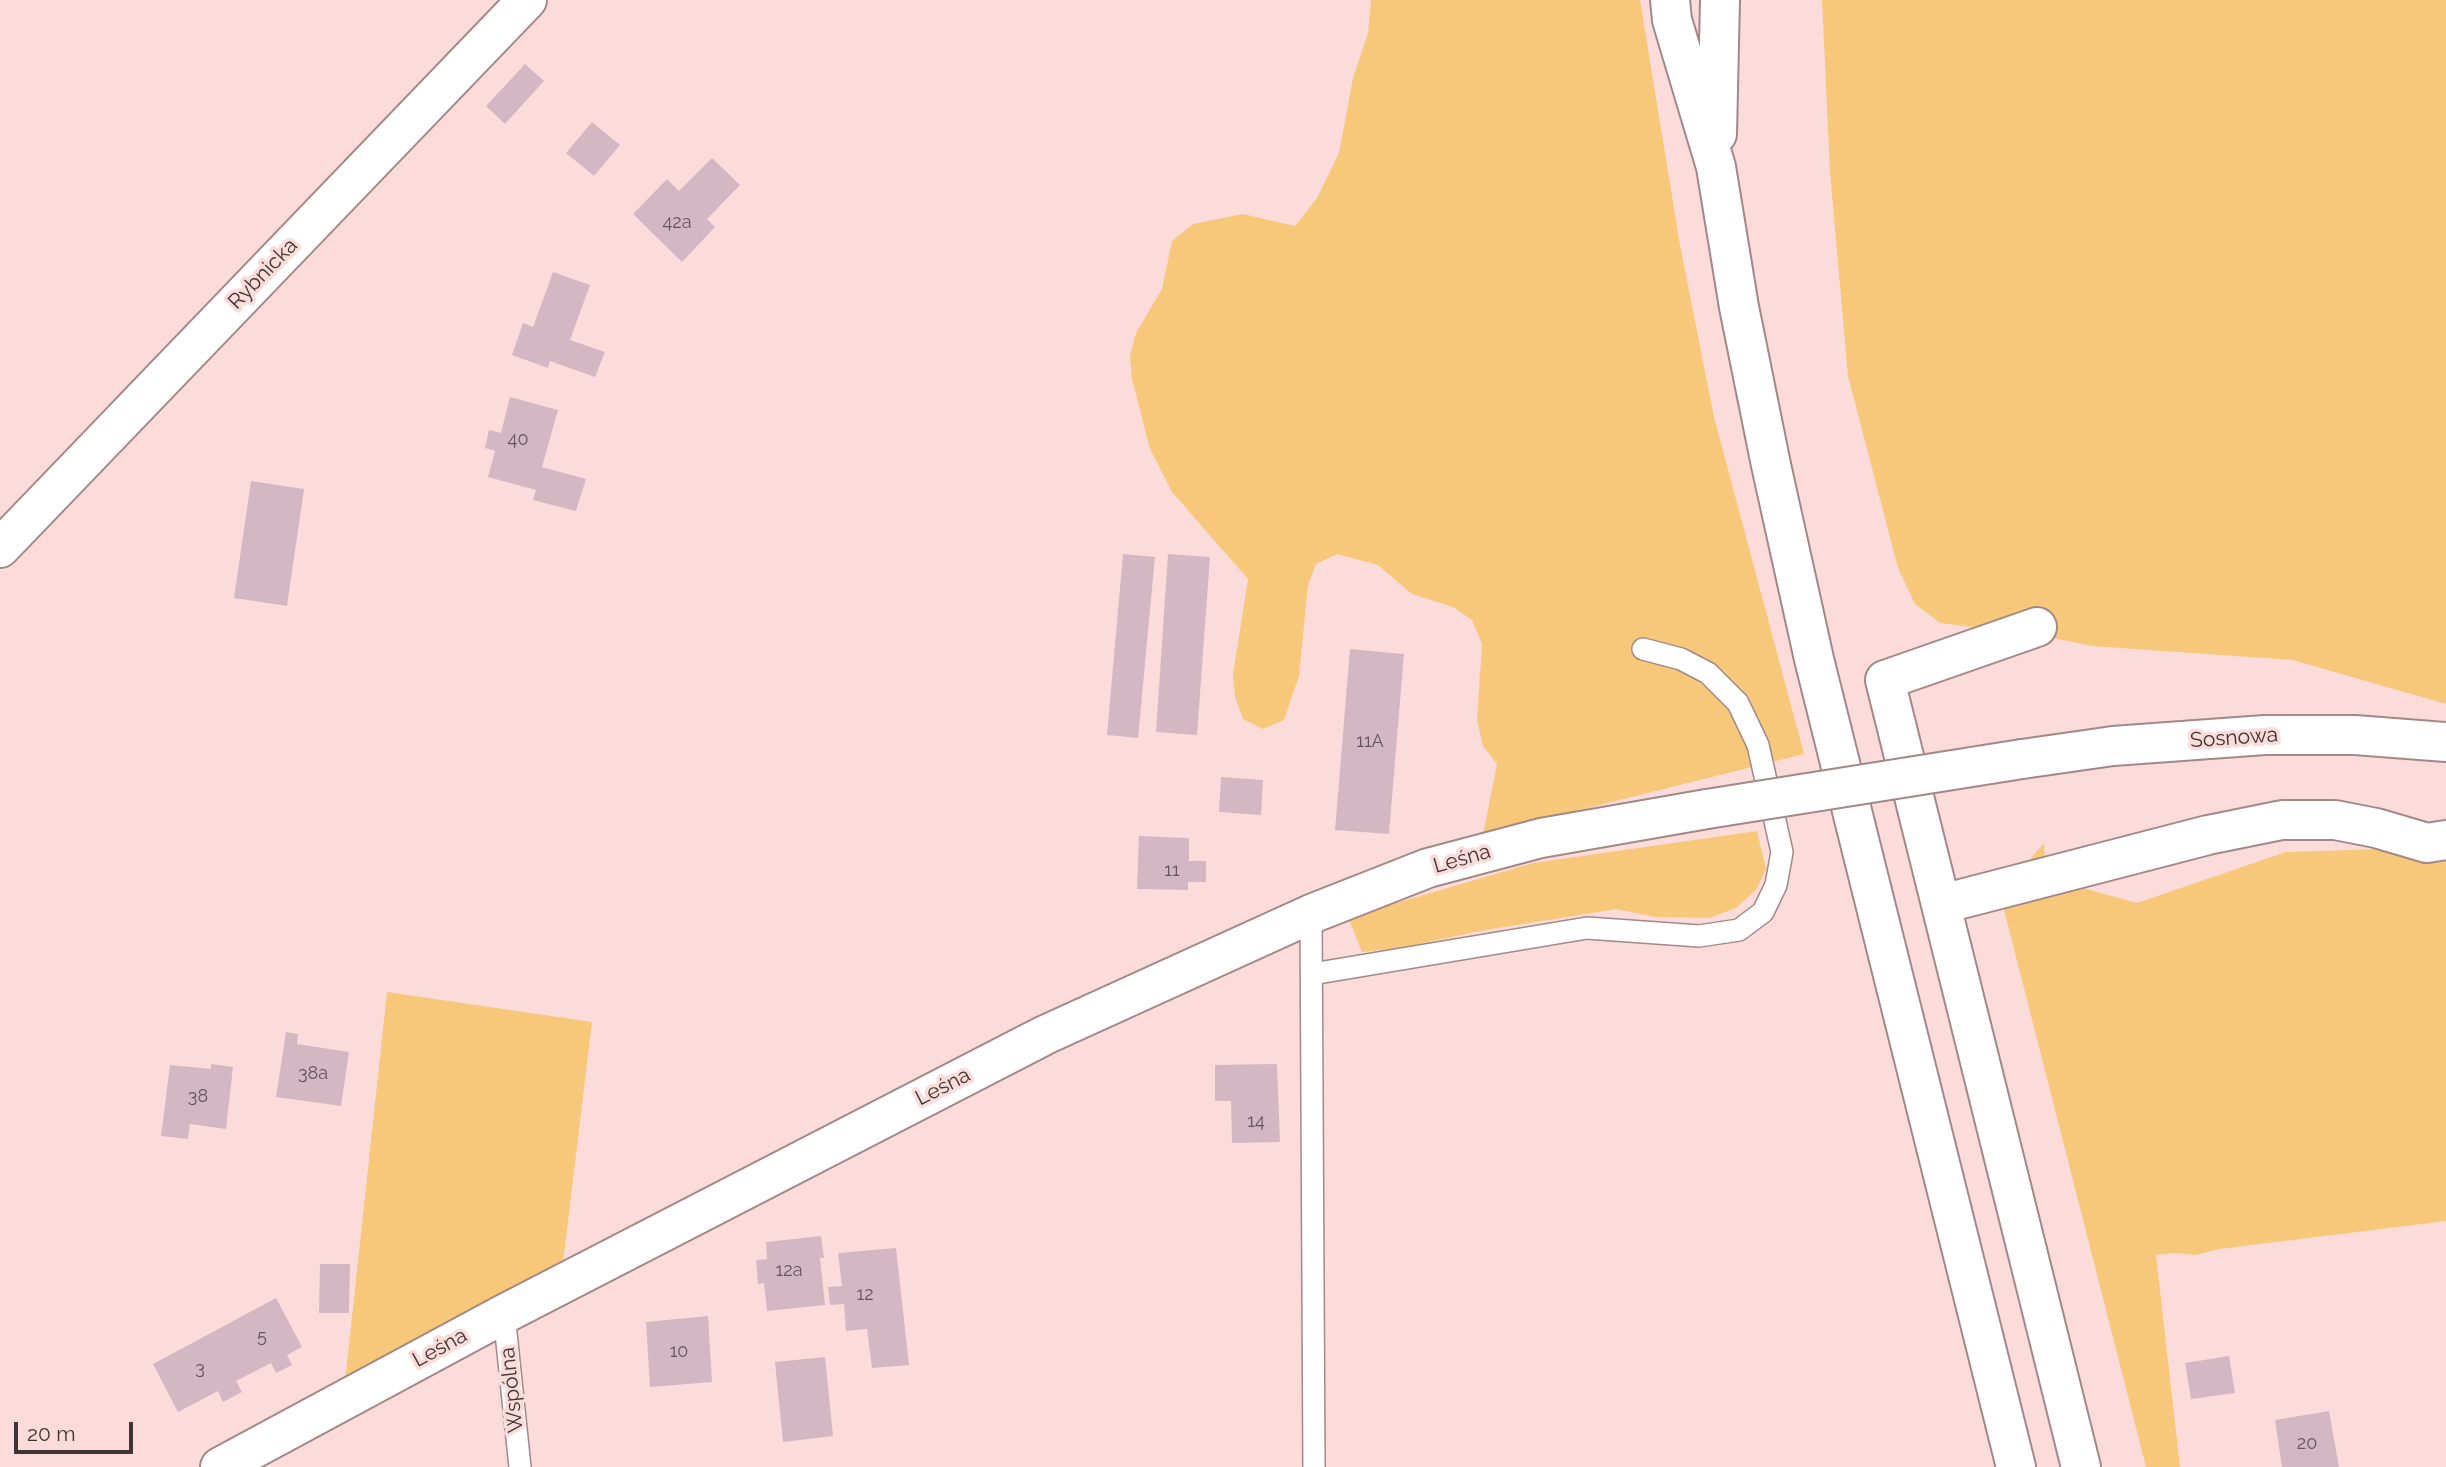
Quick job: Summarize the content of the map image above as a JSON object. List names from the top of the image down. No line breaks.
{"streets":{"street":["Rybnicka","Sosnowa","Leśna"],"lane":["Wspólna"]},"crossings":[["Sosnowa","Leśna"],["Leśna","Wspólna"]],"house_numbers":["42a","40","11A","11","38a","38","14","12a","12","5","10","3","20"],"scale_bar":"20 m"}
